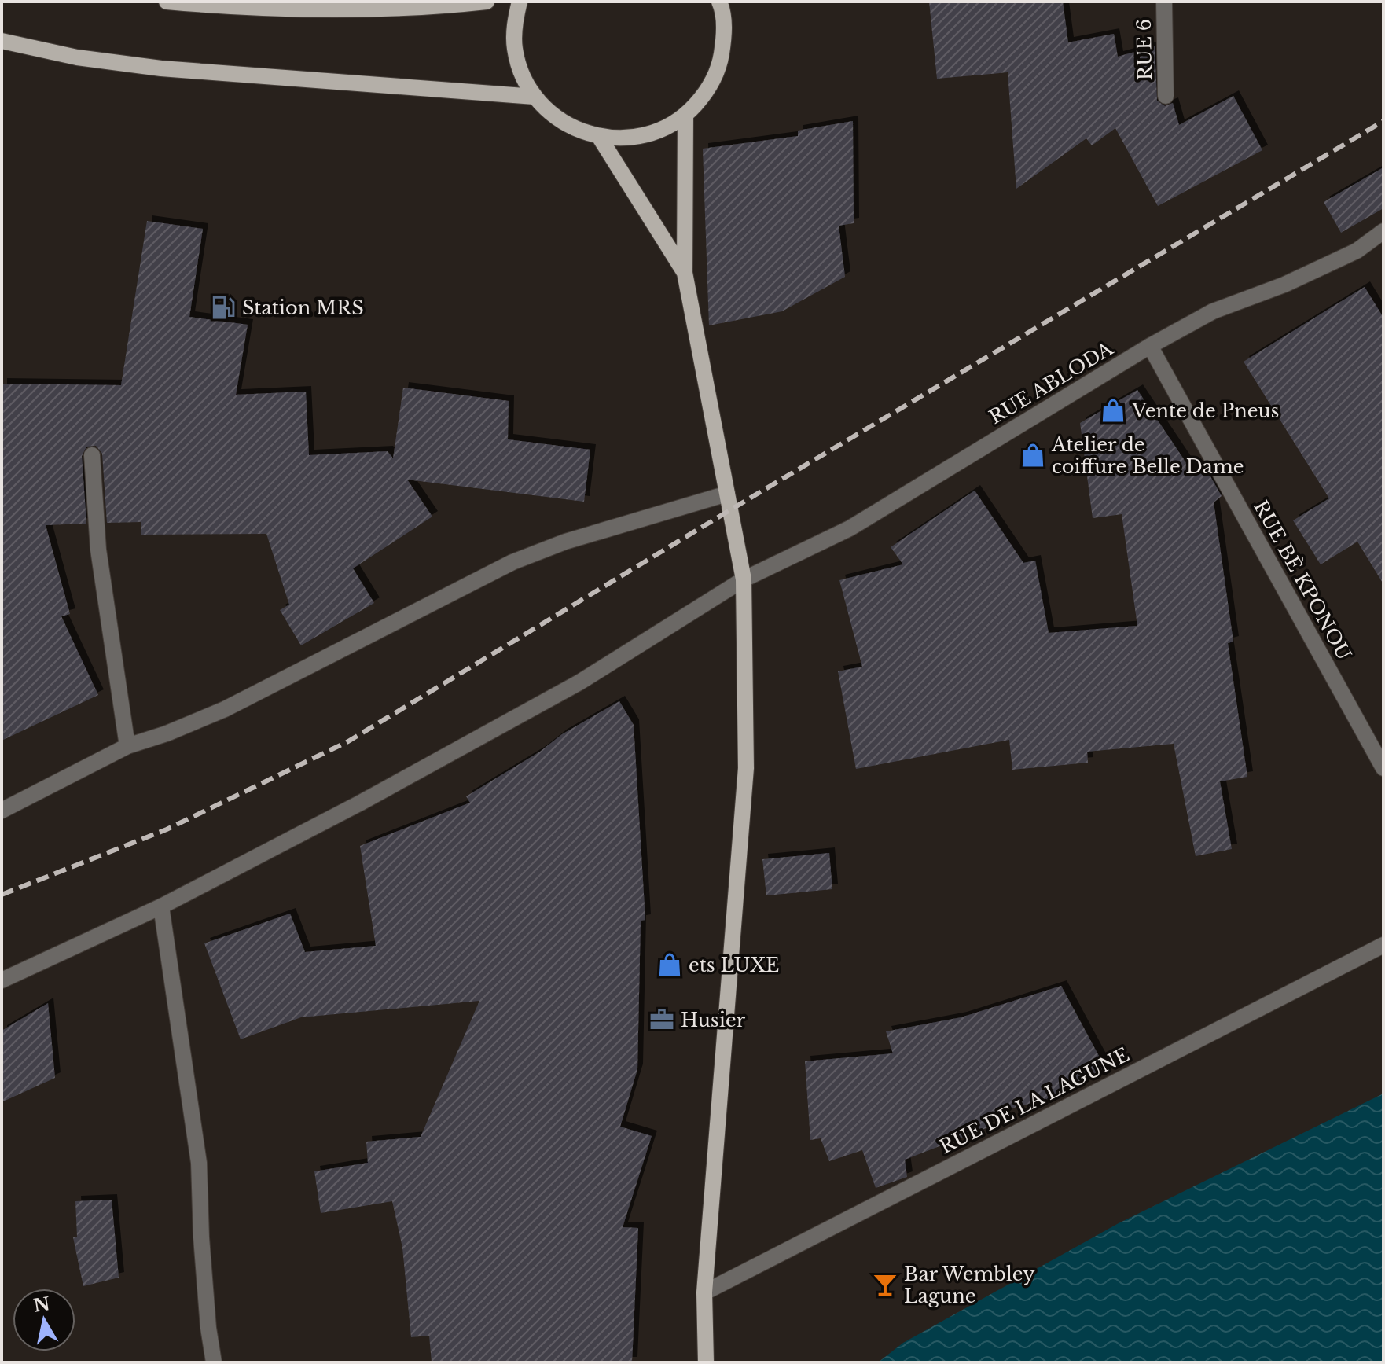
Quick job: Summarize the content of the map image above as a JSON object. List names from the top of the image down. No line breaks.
{"streets":{"street":["RUE 6","RUE ABLODA","RUE BÈ KPONOU","RUE DE LA LAGUNE"]},"crossings":[["RUE ABLODA","RUE BÈ KPONOU"]],"places":{"fuel station":["Station MRS"],"shop":["Vente de Pneus","Atelier de coiffure Belle Dame","ets LUXE"],"office":["Husier"],"bar":["Bar Wembley Lagune"]},"north":"top"}
